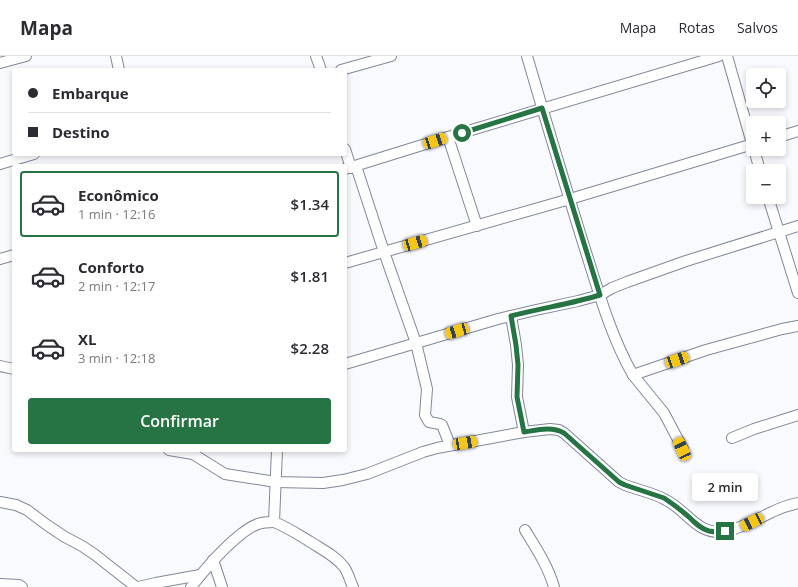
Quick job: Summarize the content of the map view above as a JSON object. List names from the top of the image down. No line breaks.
{"page":{"header":"Mapa","nav":["Mapa","Rotas","Salvos"],"map_buttons":["+","−"],"banner":["Embarque","Destino"],"list":[{"name":"Econômico","note":"1 min · 12:16","value":"$1.34"},{"name":"Conforto","note":"2 min · 12:17","value":"$1.81"},{"name":"XL","note":"3 min · 12:18","value":"$2.28"}],"buttons":"Confirmar","bubble":"2 min"}}
